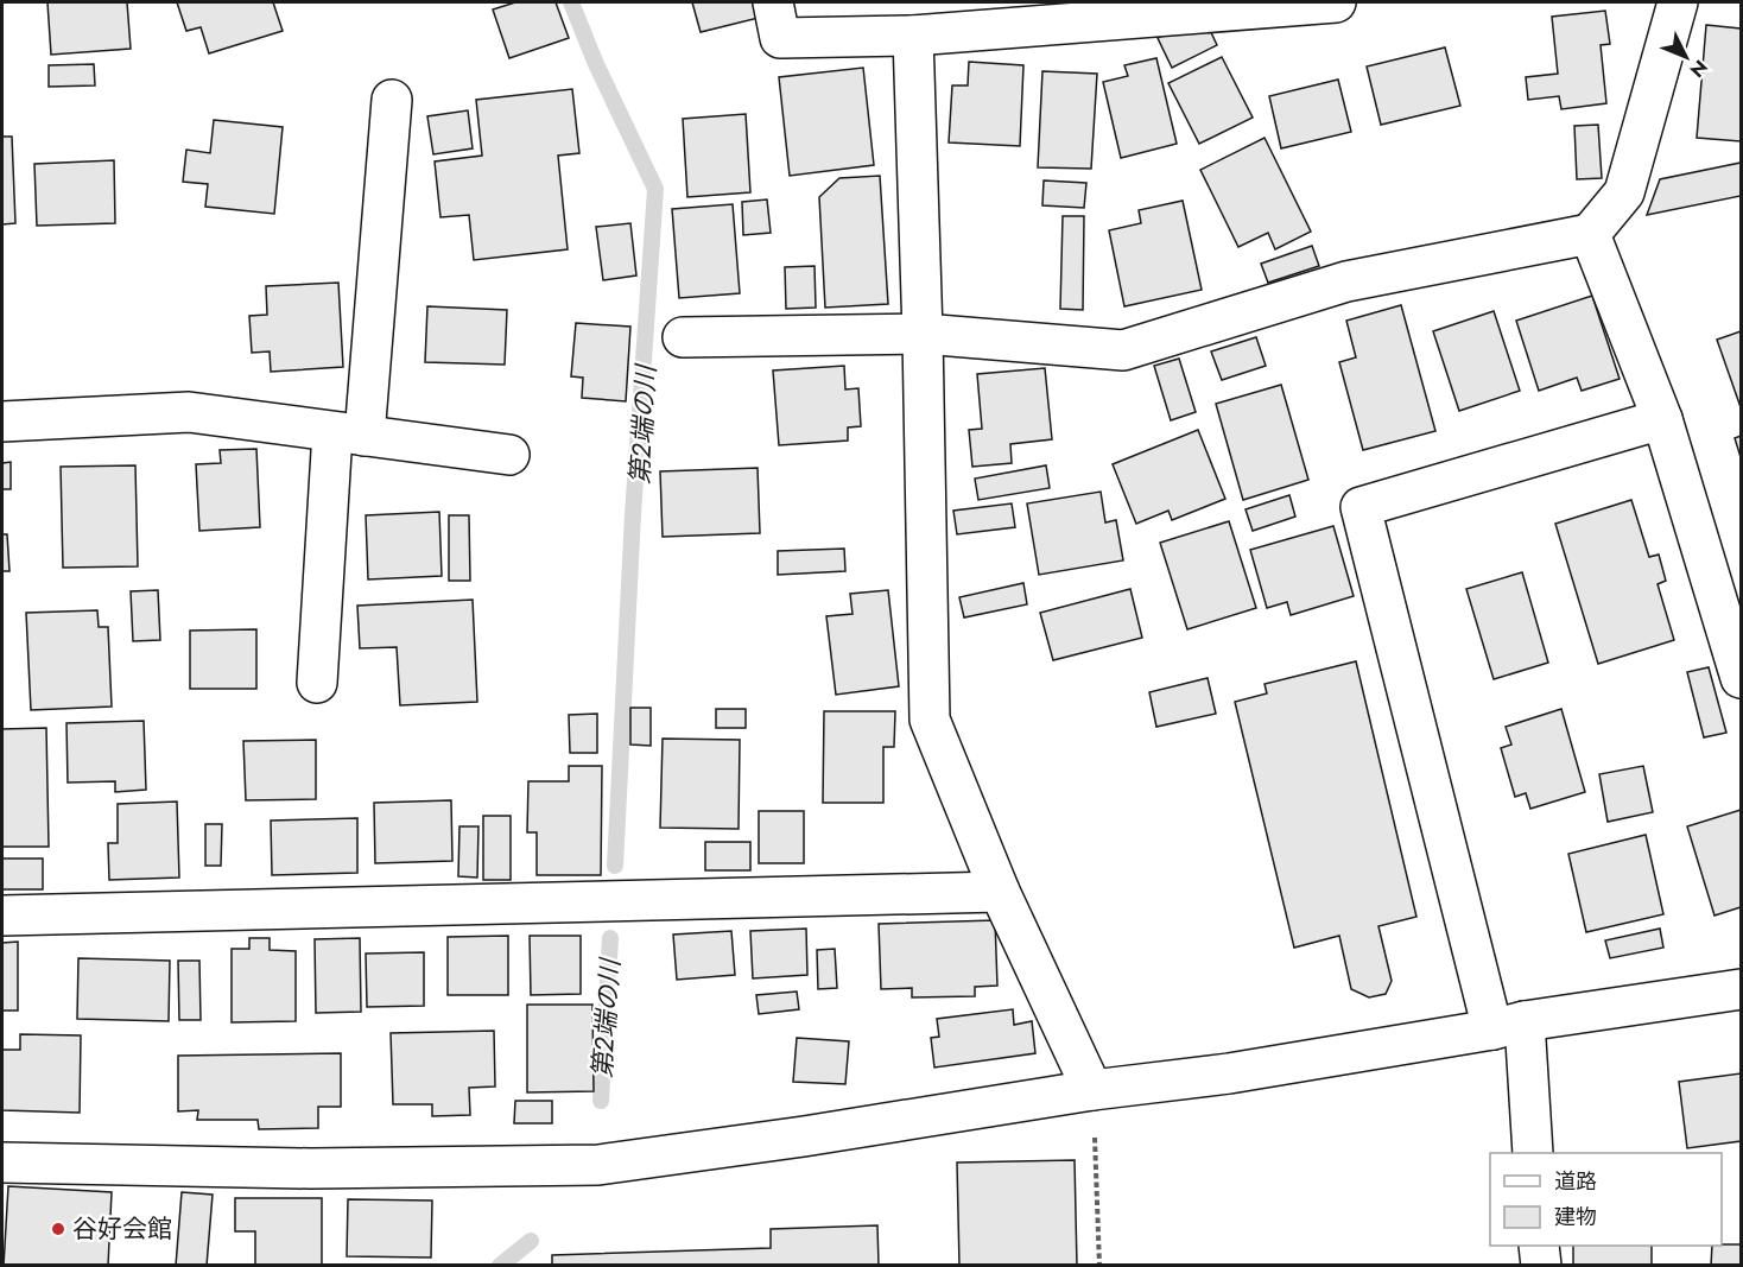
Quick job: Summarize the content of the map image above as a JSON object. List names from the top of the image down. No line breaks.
{"water":["第２端の川"],"places":["谷好会館"],"legend":["道路","建物"],"north":"bottom right"}
